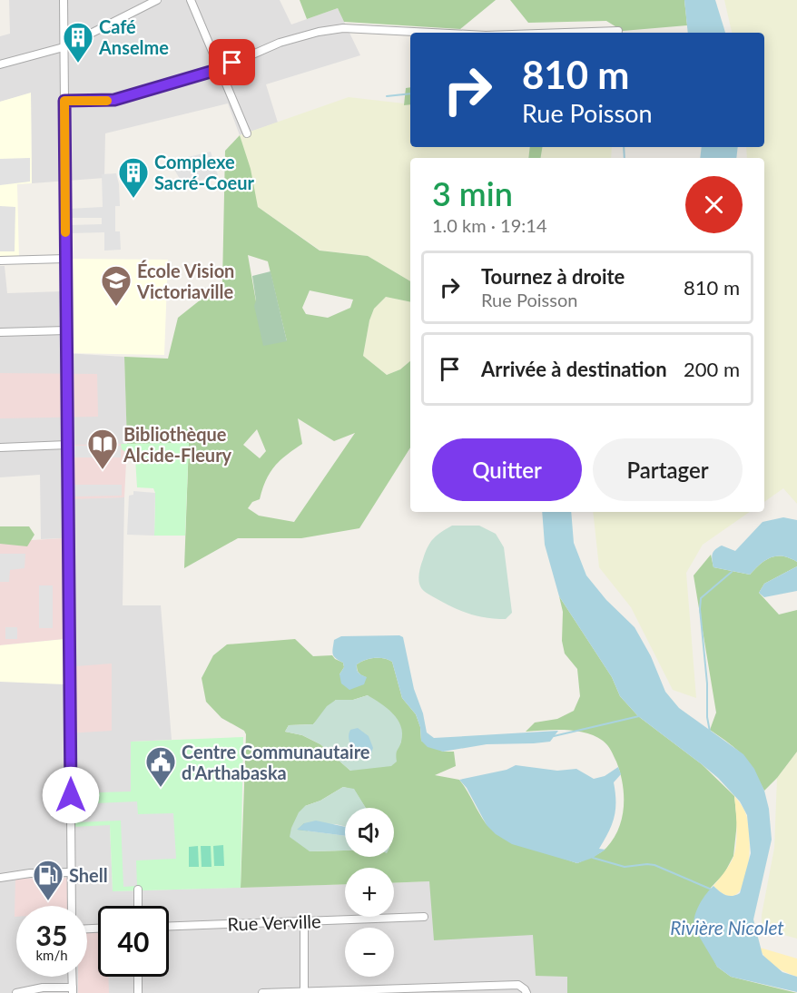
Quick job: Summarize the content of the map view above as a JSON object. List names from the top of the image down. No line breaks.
{"streets":{"street":["Rue Verville"]},"water":["Rivière Nicolet"],"places":{"building":["Café Anselme","Complexe Sacré-Coeur"],"school or university":["École Vision Victoriaville"],"library":["Bibliothèque Alcide-Fleury"],"public building":["Centre Communautaire d'Arthabaska"],"fuel station":["Shell"]},"page":{"turn":["810 m","Rue Poisson"],"heading":["3 min","1.0 km · 19:14"],"list":[{"name":"Tournez à droite","note":"Rue Poisson","value":"810 m"},{"name":"Arrivée à destination","value":"200 m"}],"buttons":["Quitter","Partager"],"map_buttons":["+","−"],"speed":"35 km/h","limit":"40"}}
